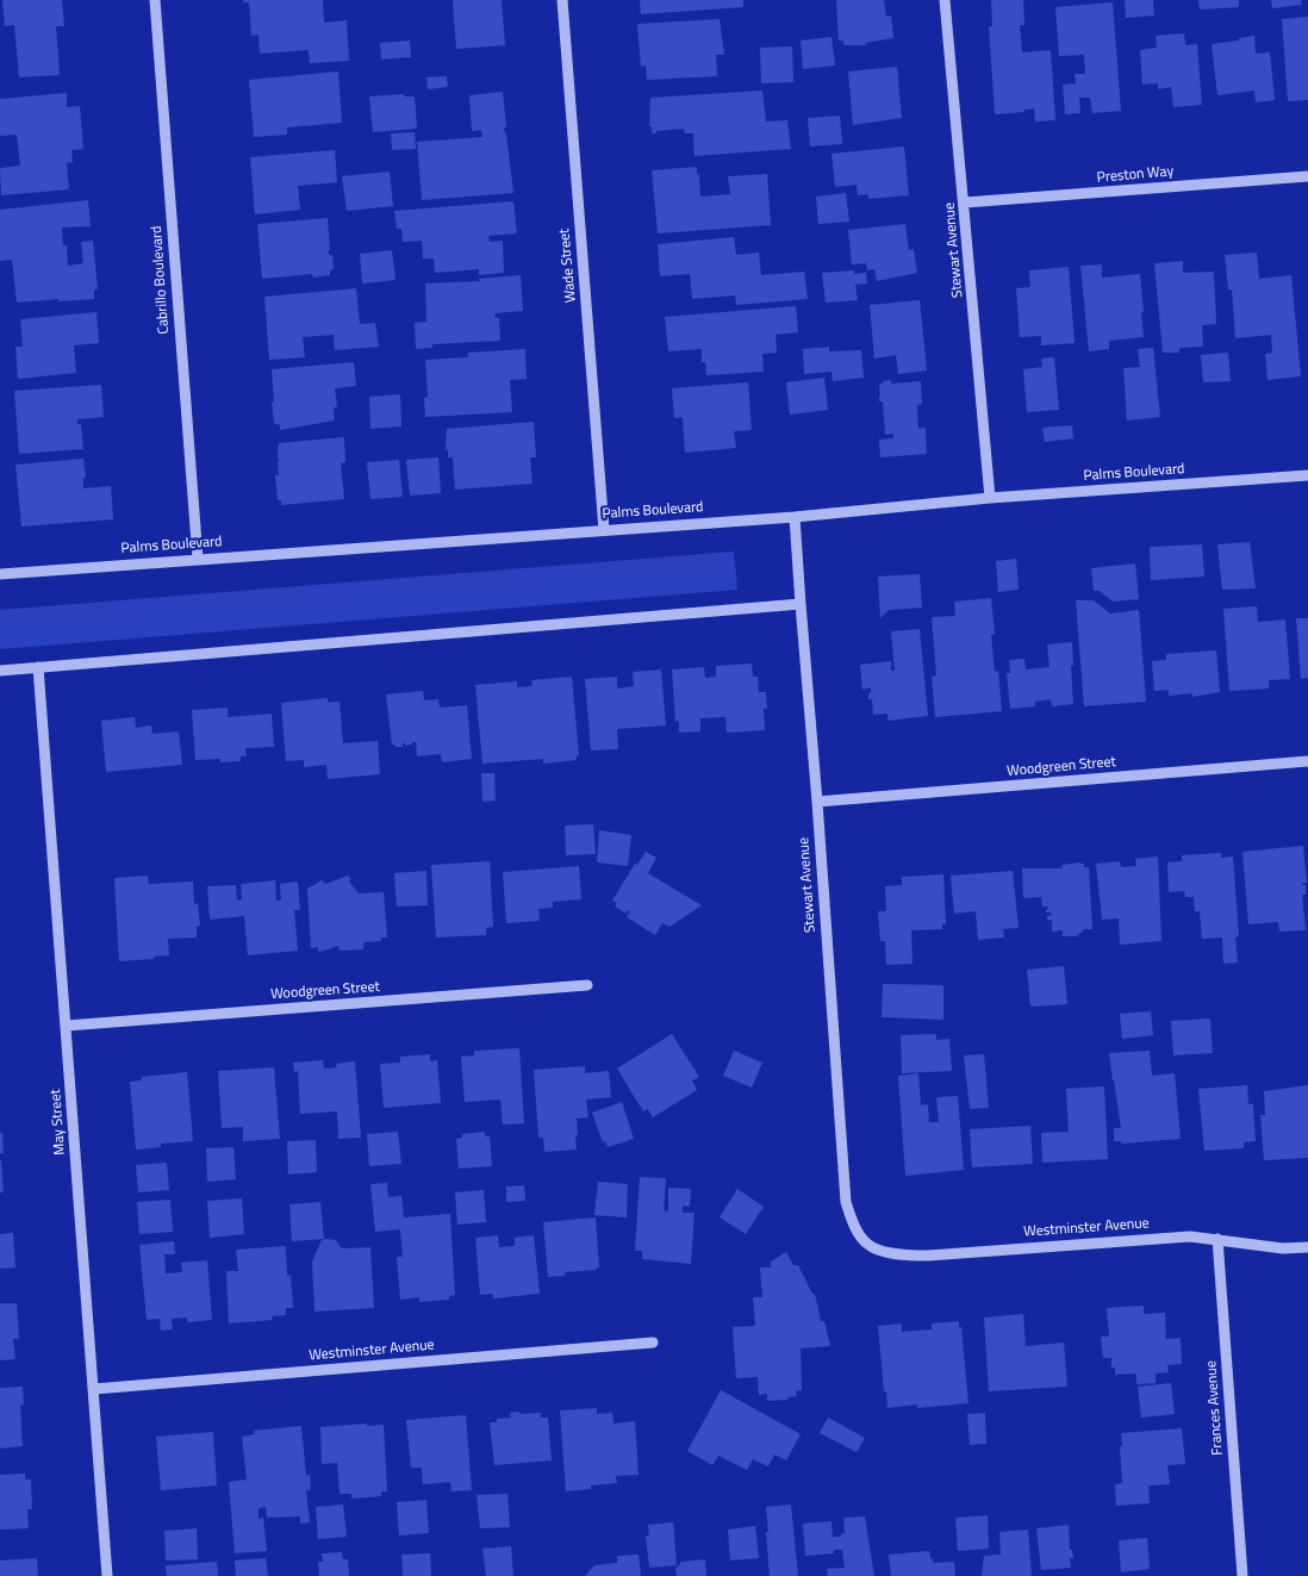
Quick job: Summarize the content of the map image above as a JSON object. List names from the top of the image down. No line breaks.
{"streets":{"street":["Preston Way","Stewart Avenue","Wade Street","Cabrillo Boulevard","Palms Boulevard","Woodgreen Street","May Street","Westminster Avenue","Frances Avenue"]},"crossings":[["Preston Way","Stewart Avenue"],["Stewart Avenue","Palms Boulevard"],["Stewart Avenue","Woodgreen Street"],["Stewart Avenue","Westminster Avenue"],["Wade Street","Palms Boulevard"],["Cabrillo Boulevard","Palms Boulevard"],["Woodgreen Street","May Street"],["May Street","Westminster Avenue"],["Westminster Avenue","Frances Avenue"]]}
